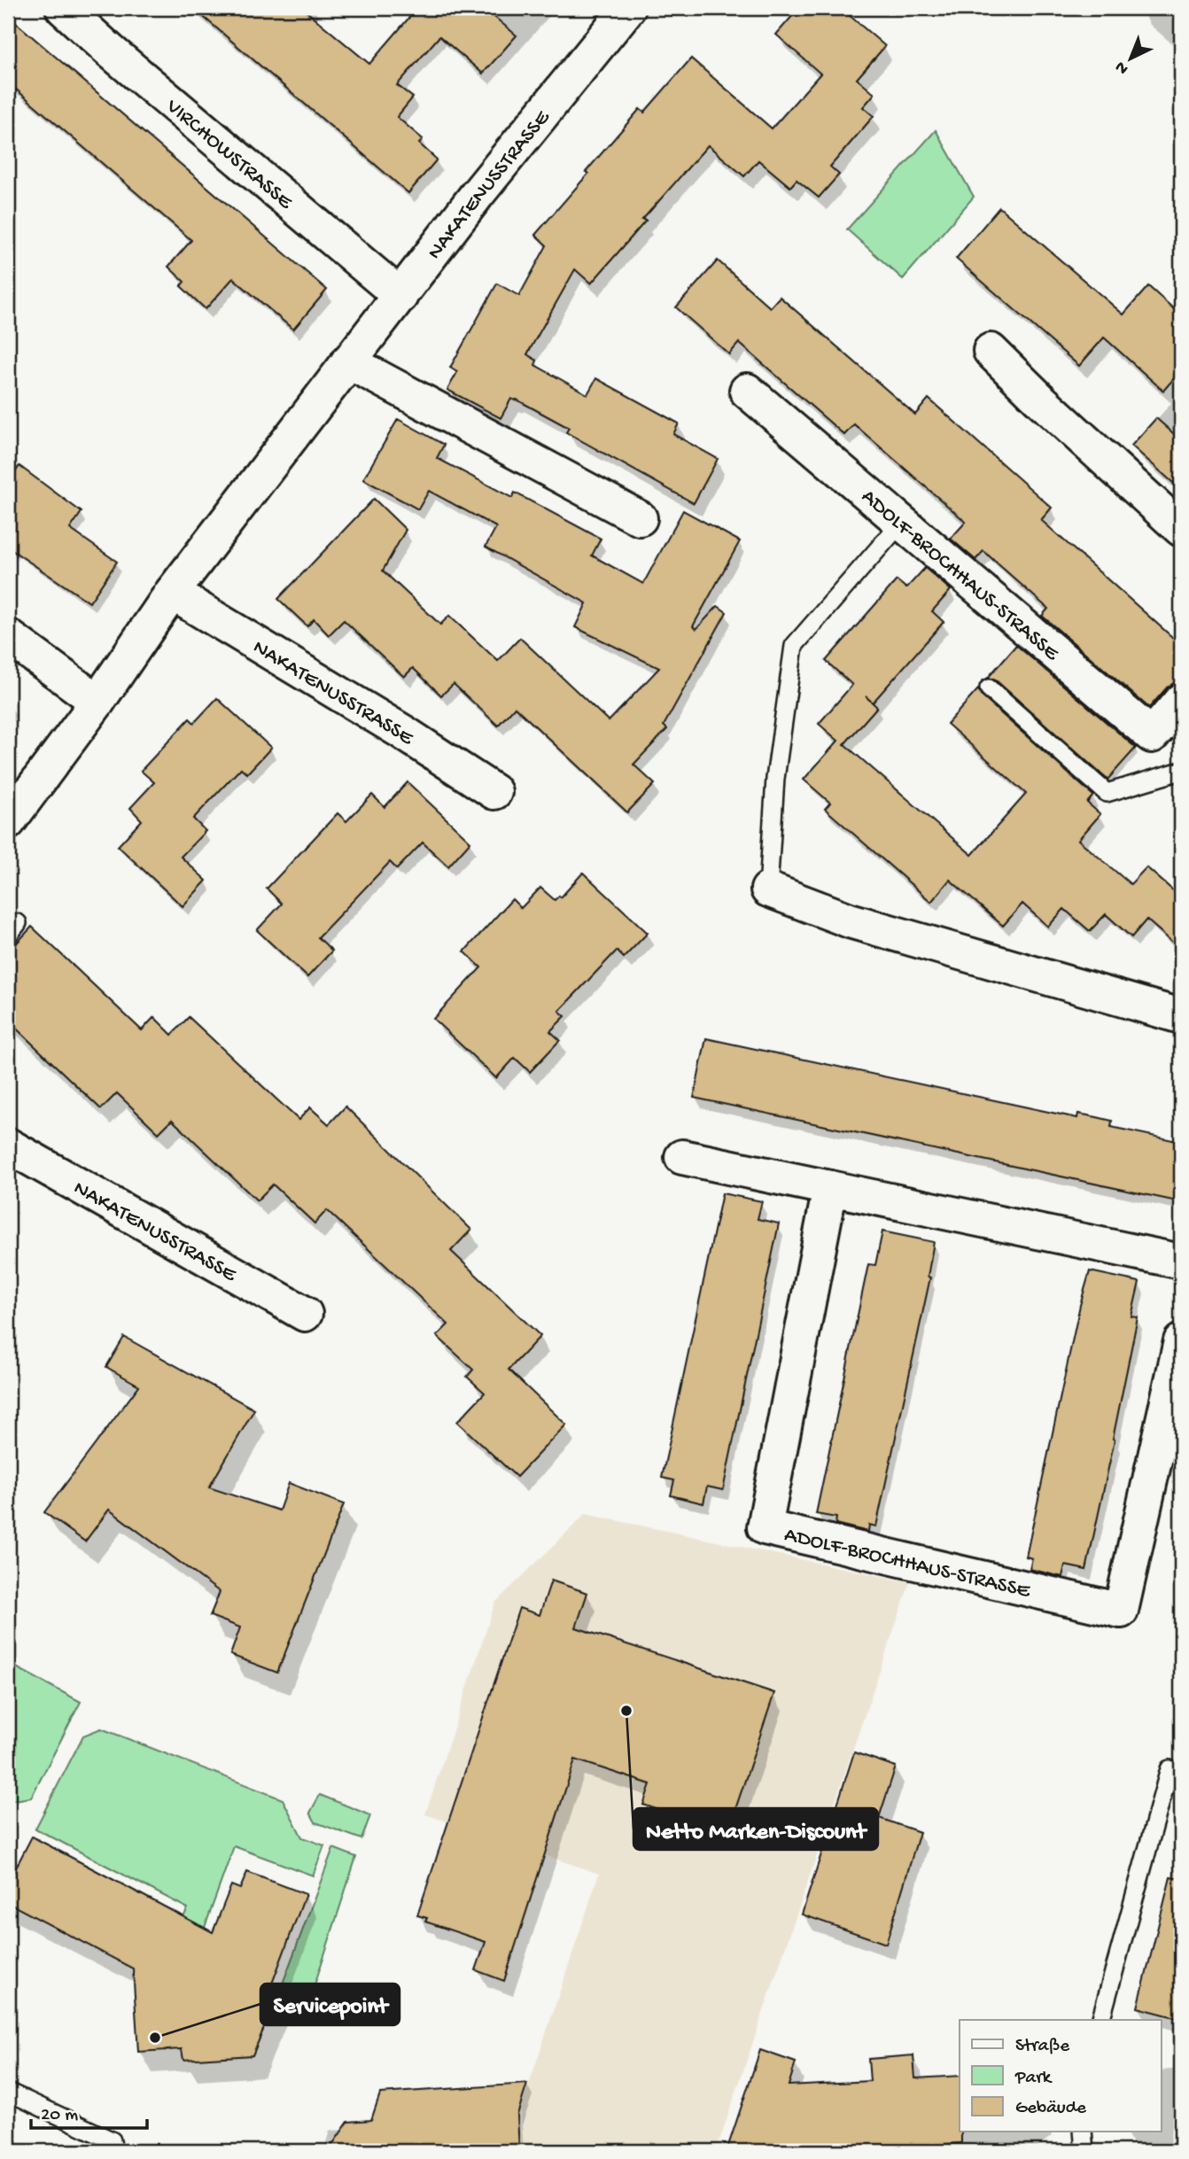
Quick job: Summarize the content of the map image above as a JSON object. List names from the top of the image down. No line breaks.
{"streets":{"street":["VIRCHOWSTRASSE","NAKATENUSSTRASSE","ADOLF-BROCHHAUS-STRASSE"]},"crossings":[["VIRCHOWSTRASSE","NAKATENUSSTRASSE"]],"places":["Netto Marken-Discount","Servicepoint"],"legend":["Straße","Park","Gebäude"],"scale_bar":"20 m","north":"bottom left"}
